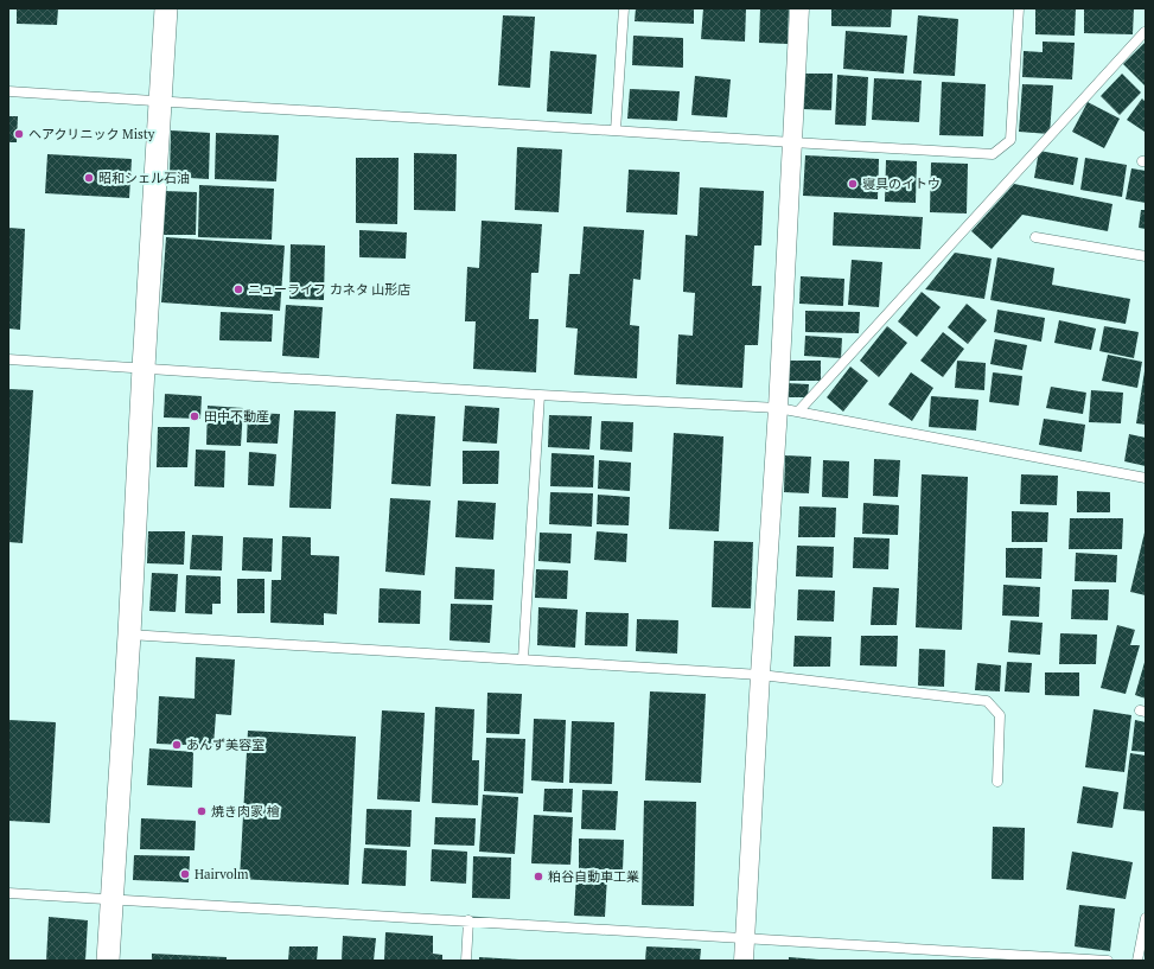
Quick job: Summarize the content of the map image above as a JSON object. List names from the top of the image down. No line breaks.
{"places":["ヘアクリニック Misty","昭和シェル石油","寝具のイトウ","ニューライフ カネタ 山形店","田中不動産","あんず美容室","焼き肉家 檜","Hairvolm","粕谷自動車工業"]}
